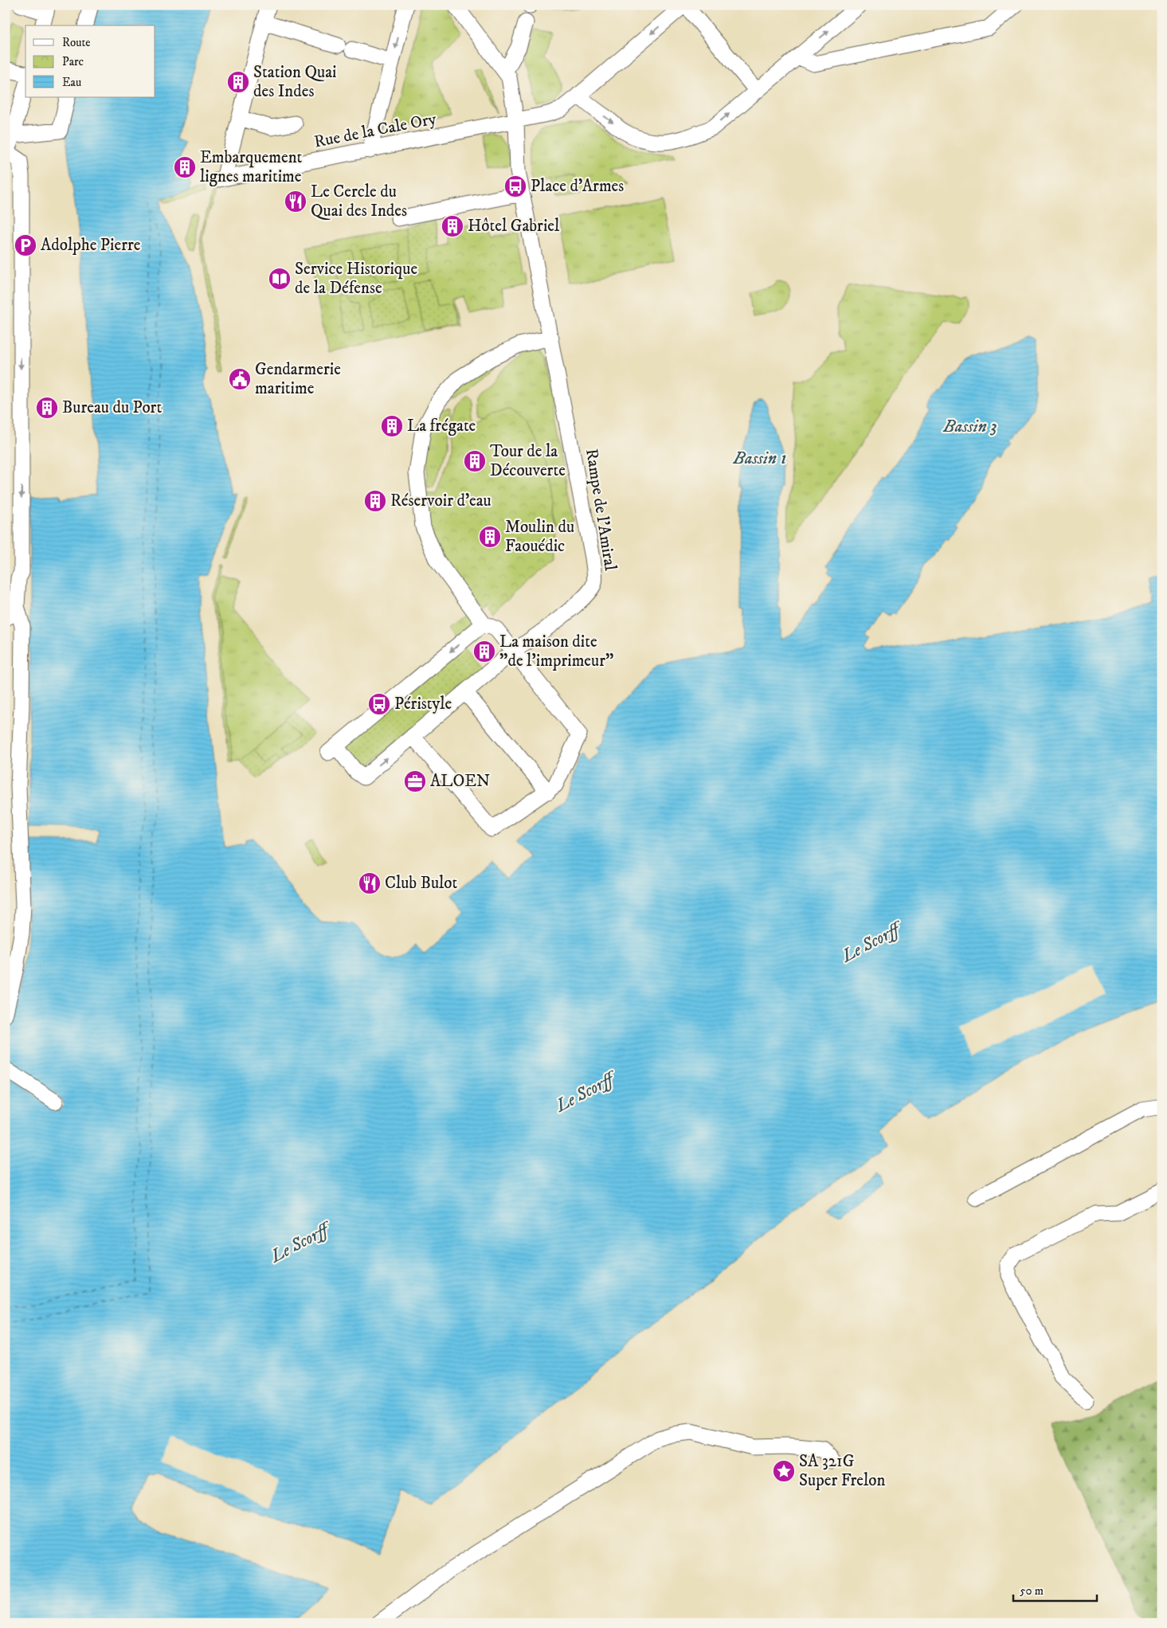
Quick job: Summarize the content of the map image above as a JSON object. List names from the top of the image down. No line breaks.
{"streets":{"street":["Rue de la Cale Ory","Rampe de l'Amiral"]},"water":["Bassin 3","Bassin 1","Le Scorff"],"places":{"building":["Station Quai des Indes","Embarquement lignes maritime","Hôtel Gabriel","Bureau du Port","La frégate","Tour de la Découverte","Réservoir d'eau","Moulin du Faouédic","La maison dite \"de l'imprimeur\""],"bus stop":["Place d'Armes","Péristyle"],"restaurant":["Le Cercle du Quai des Indes","Club Bulot"],"parking":["Adolphe Pierre"],"library":["Service Historique de la Défense"],"public building":["Gendarmerie maritime"],"office":["ALOEN"],"place":["SA 321G Super Frelon"]},"legend":["Route","Parc","Eau"],"scale_bar":"50 m"}
